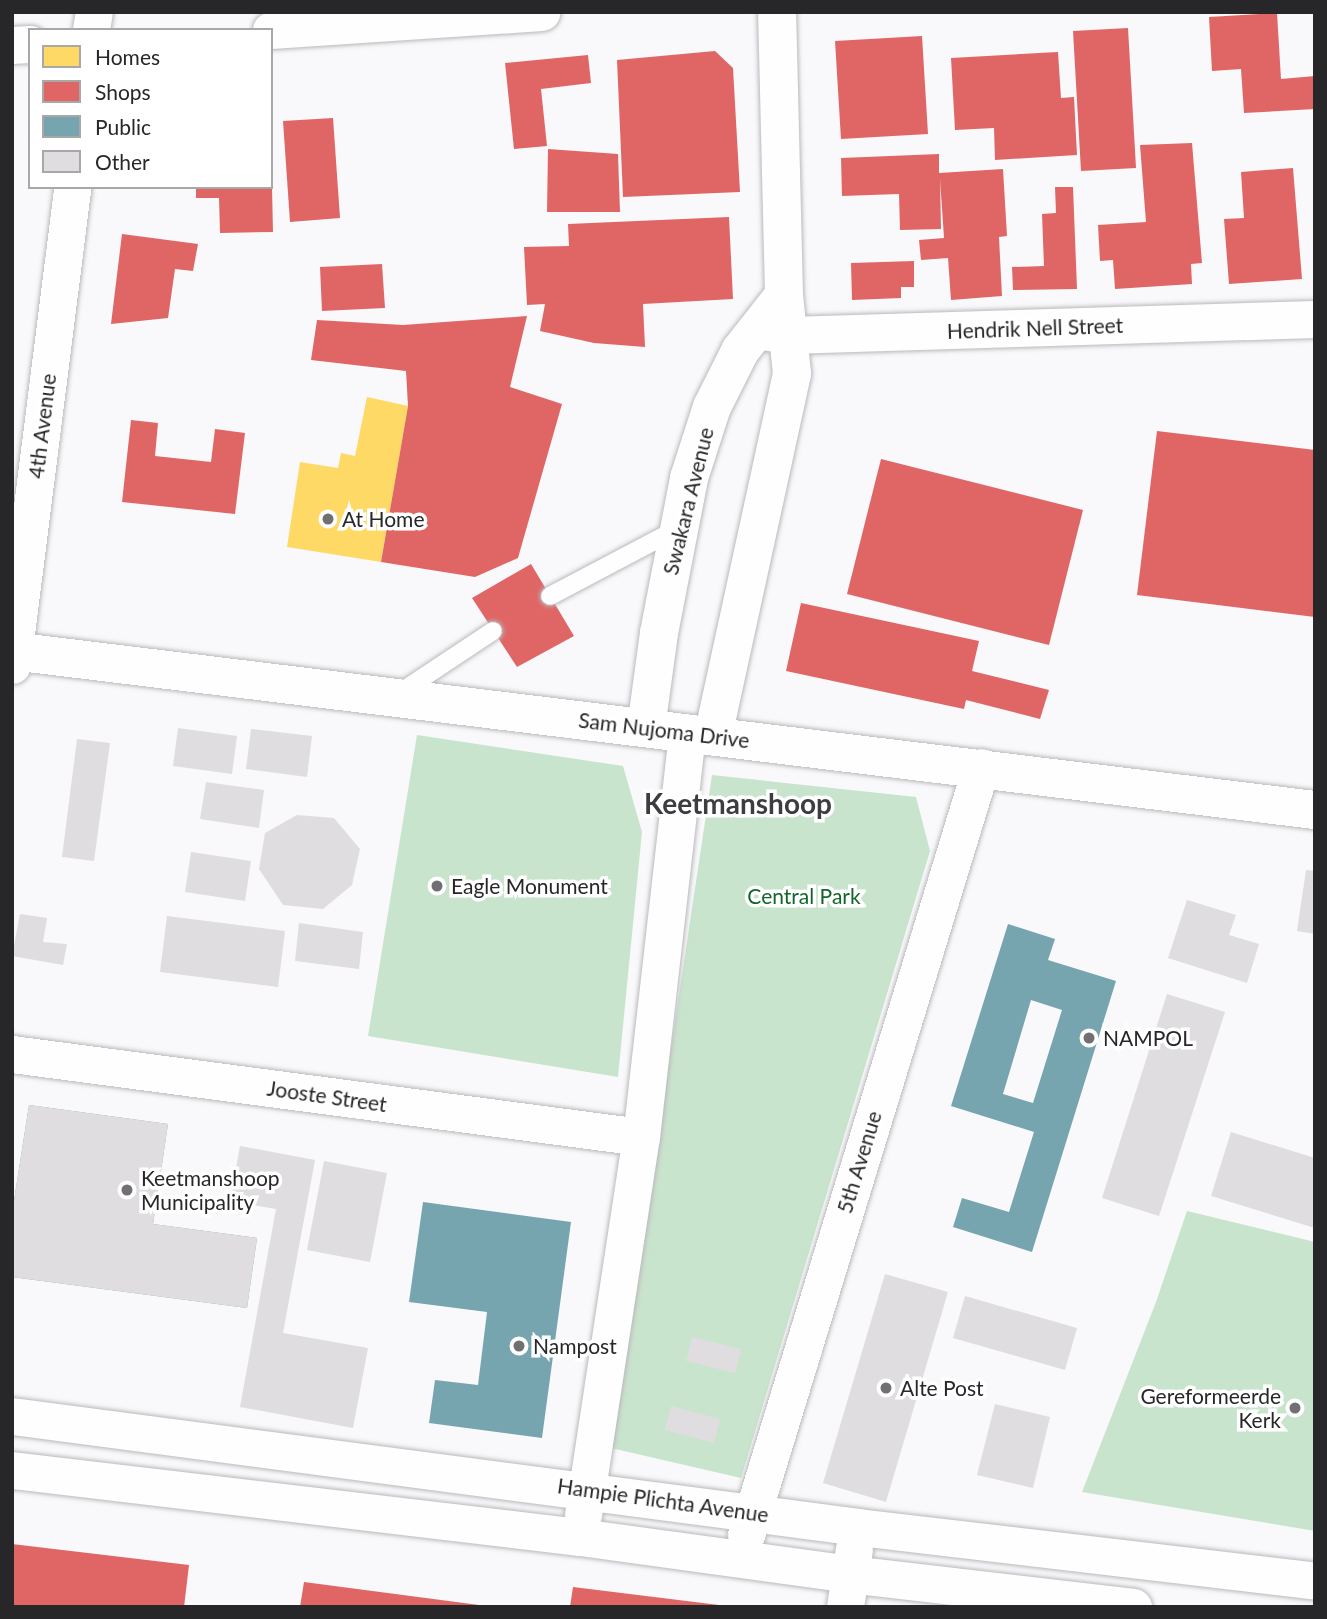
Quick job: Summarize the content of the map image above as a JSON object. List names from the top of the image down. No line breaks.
{"streets":{"main road":["Swakara Avenue","Sam Nujoma Drive"],"street":["Hendrik Nell Street","4th Avenue","Jooste Street","5th Avenue","Hampie Plichta Avenue"]},"crossings":[["Hendrik Nell Street","Swakara Avenue"],["4th Avenue","Sam Nujoma Drive"],["Swakara Avenue","Sam Nujoma Drive"],["Sam Nujoma Drive","5th Avenue"],["5th Avenue","Hampie Plichta Avenue"]],"districts":["Keetmanshoop"],"parks":["Central Park"],"places":["At Home","Eagle Monument","NAMPOL","Keetmanshoop Municipality","Nampost","Alte Post","Gereformeerde Kerk"],"legend":["Homes","Shops","Public","Other"]}
